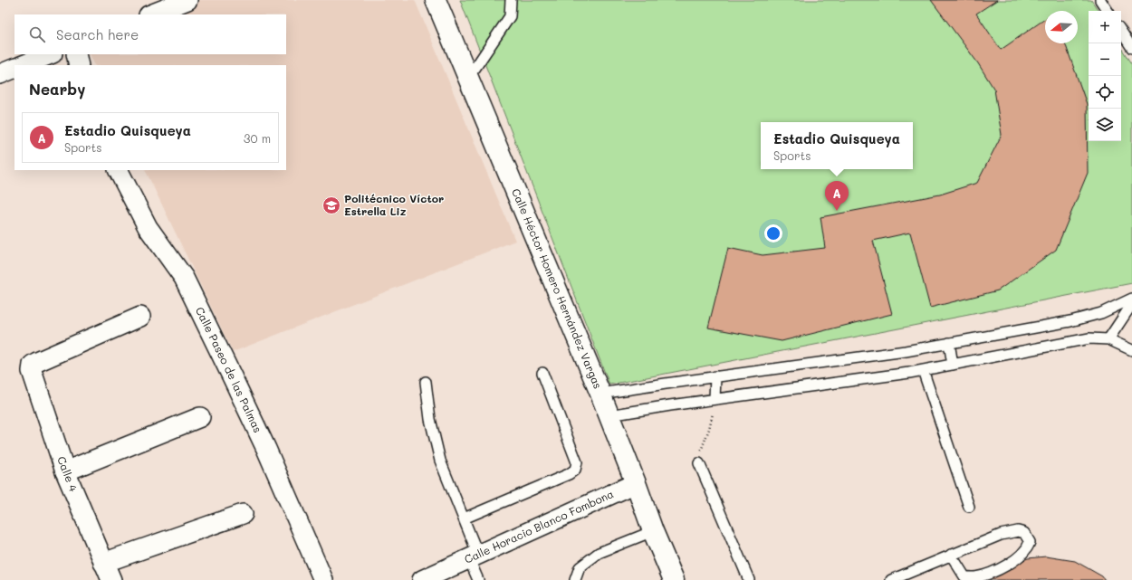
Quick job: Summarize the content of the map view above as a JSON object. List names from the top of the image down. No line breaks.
{"streets":{"street":["Calle Héctor Homero Hernández Vargas","Calle Paseo de las Palmas","Calle 4","Calle Horacio Blanco Fombona"]},"crossings":[["Calle Héctor Homero Hernández Vargas","Calle Horacio Blanco Fombona"]],"places":{"school or university":["Politécnico Víctor Estrella Liz"]},"north":"left","page":{"map_buttons":["+","−"],"search":"Search here","heading":"Nearby","list":[{"mark":"A","name":"Estadio Quisqueya","note":"Sports","value":"30 m"}],"popup":["Estadio Quisqueya","Sports"],"pins":"A"}}
